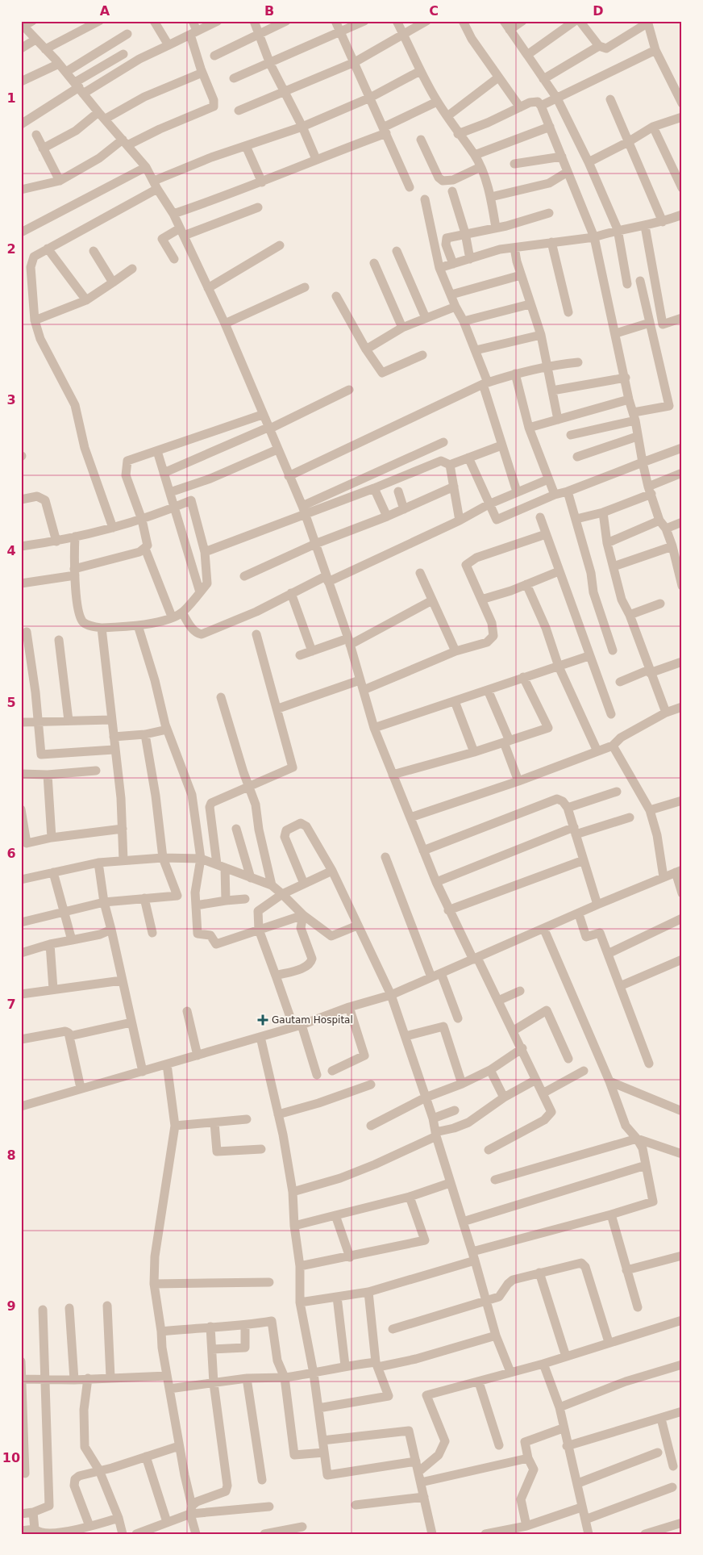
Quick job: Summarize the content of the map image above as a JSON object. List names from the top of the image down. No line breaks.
{"places":{"health":["Gautam Hospital"]},"grid":{"columns":["A","B","C","D"],"rows":["1","2","3","4","5","6","7","8","9","10"]}}
